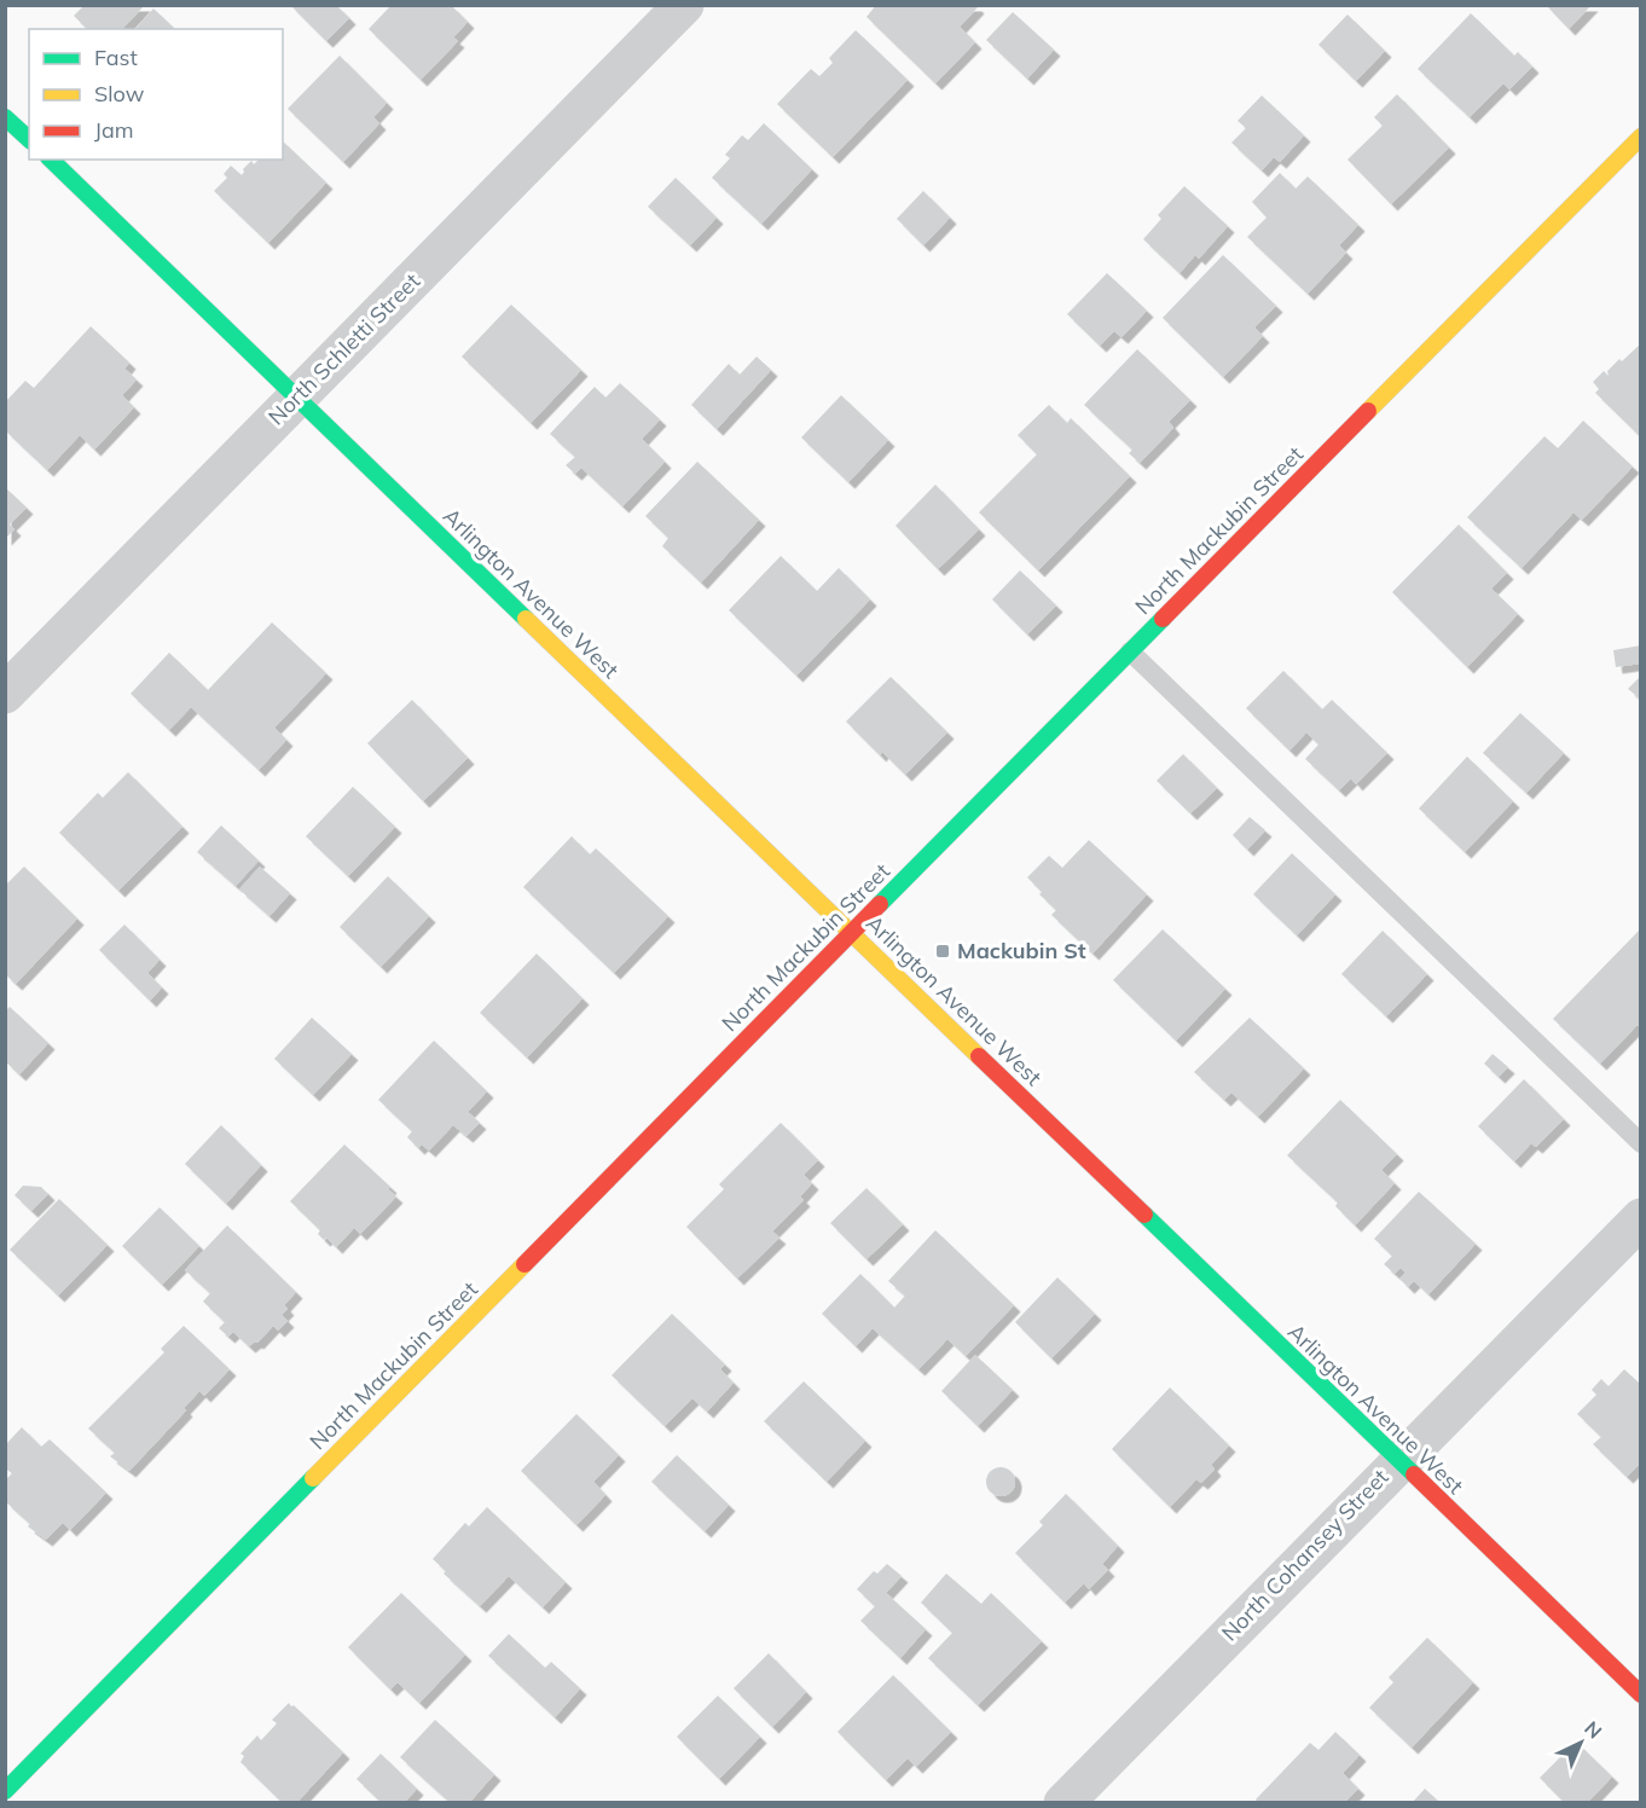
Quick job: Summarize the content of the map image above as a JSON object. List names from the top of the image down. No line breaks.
{"streets":{"street":["North Schletti Street","North Mackubin Street","Arlington Avenue West","North Cohansey Street"]},"crossings":[["North Schletti Street","Arlington Avenue West"],["North Mackubin Street","Arlington Avenue West"],["Arlington Avenue West","North Cohansey Street"]],"places":{"transit":["Mackubin St"]},"legend":["Fast","Slow","Jam"],"north":"top right"}
